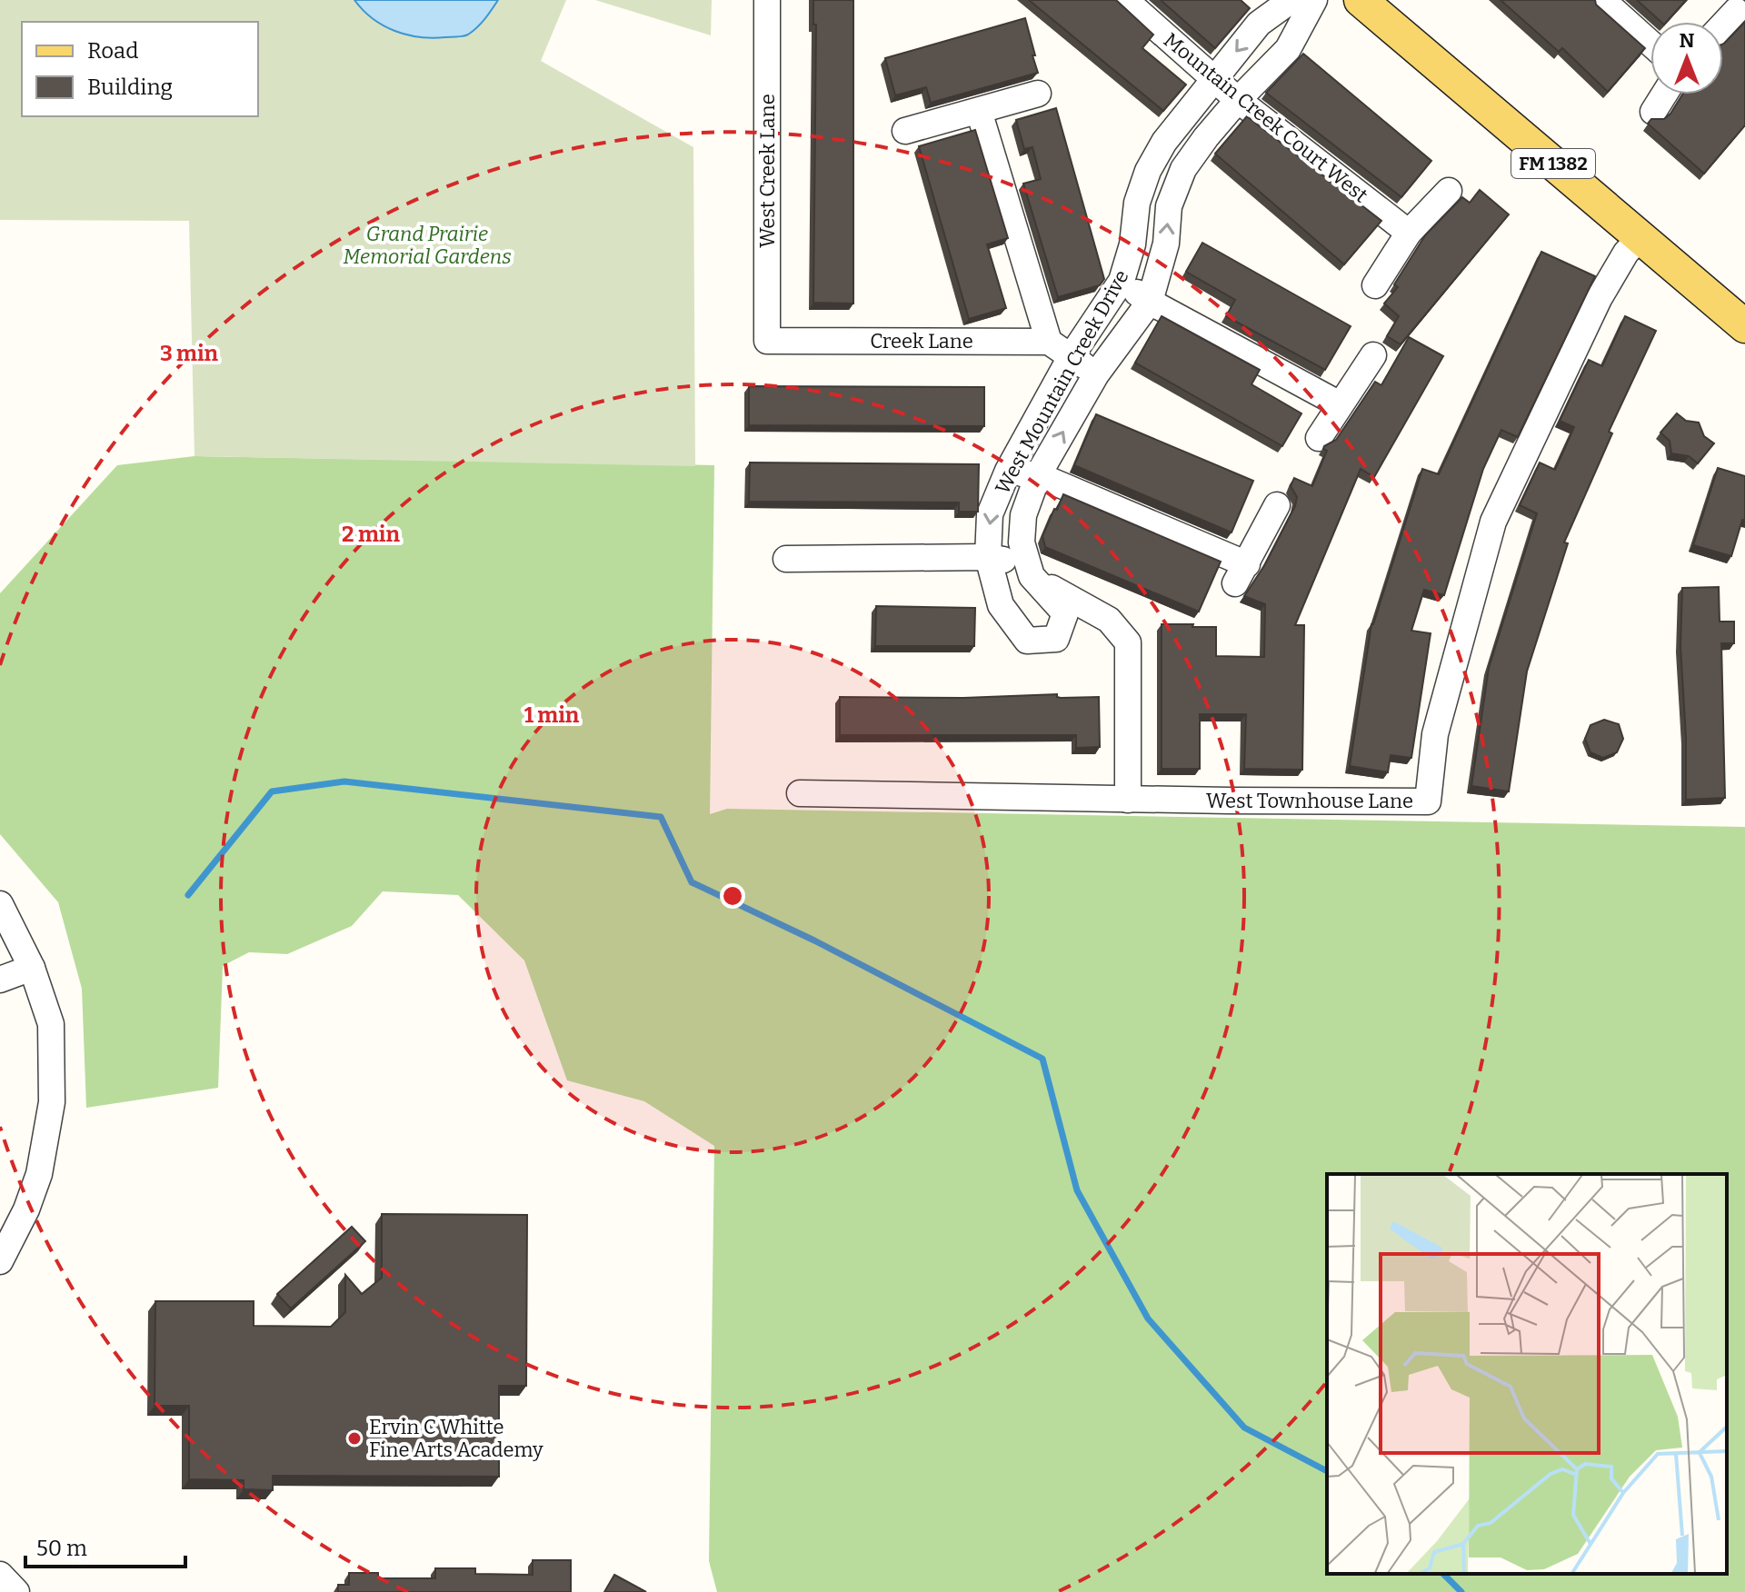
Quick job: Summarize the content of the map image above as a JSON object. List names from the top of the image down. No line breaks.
{"streets":{"main road":["FM 1382"],"street":["Mountain Creek Court West","West Creek Lane","Creek Lane","West Mountain Creek Drive","West Townhouse Lane"]},"crossings":[["Mountain Creek Court West","West Mountain Creek Drive"],["FM 1382","West Townhouse Lane"],["West Creek Lane","Creek Lane"],["West Mountain Creek Drive","West Townhouse Lane"]],"parks":["Grand Prairie Memorial Gardens"],"places":["Ervin C Whitte Fine Arts Academy"],"legend":["Road","Building"],"scale_bar":"50 m","north":"top","rings":["3 min","2 min","1 min"]}
